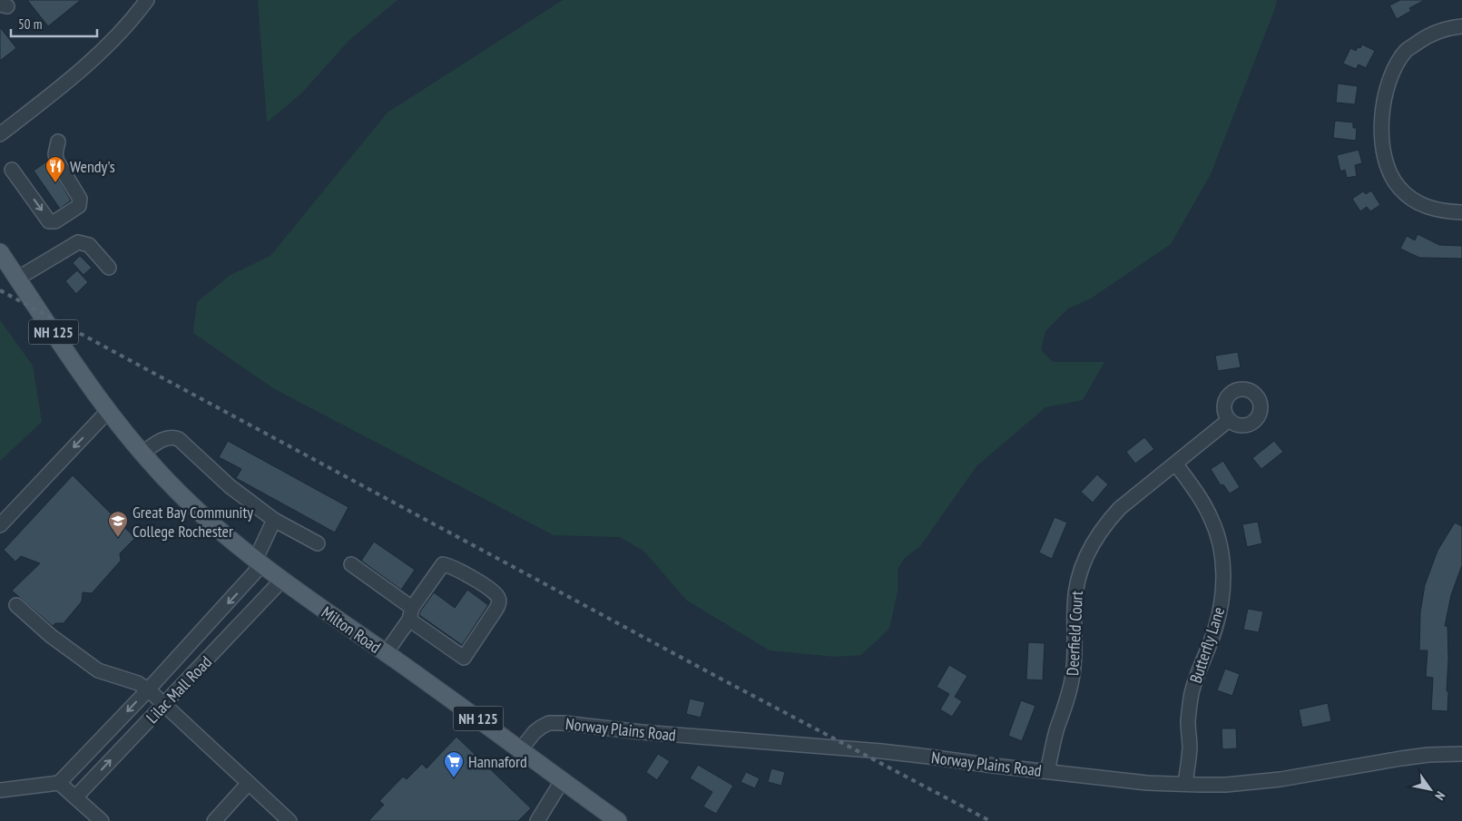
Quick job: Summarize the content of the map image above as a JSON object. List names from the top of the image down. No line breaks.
{"streets":{"main road":["NH 125","Milton Road"],"street":["Deerfield Court","Butterfly Lane","Lilac Mall Road","Norway Plains Road"]},"crossings":[["NH 125","Milton Road"],["Milton Road","Lilac Mall Road"],["Milton Road","Norway Plains Road"],["Deerfield Court","Butterfly Lane"],["Deerfield Court","Norway Plains Road"],["Butterfly Lane","Norway Plains Road"]],"places":{"restaurant":["Wendy's"],"school or university":["Great Bay Community College Rochester"],"supermarket":["Hannaford"]},"scale_bar":"50 m","north":"bottom right"}
